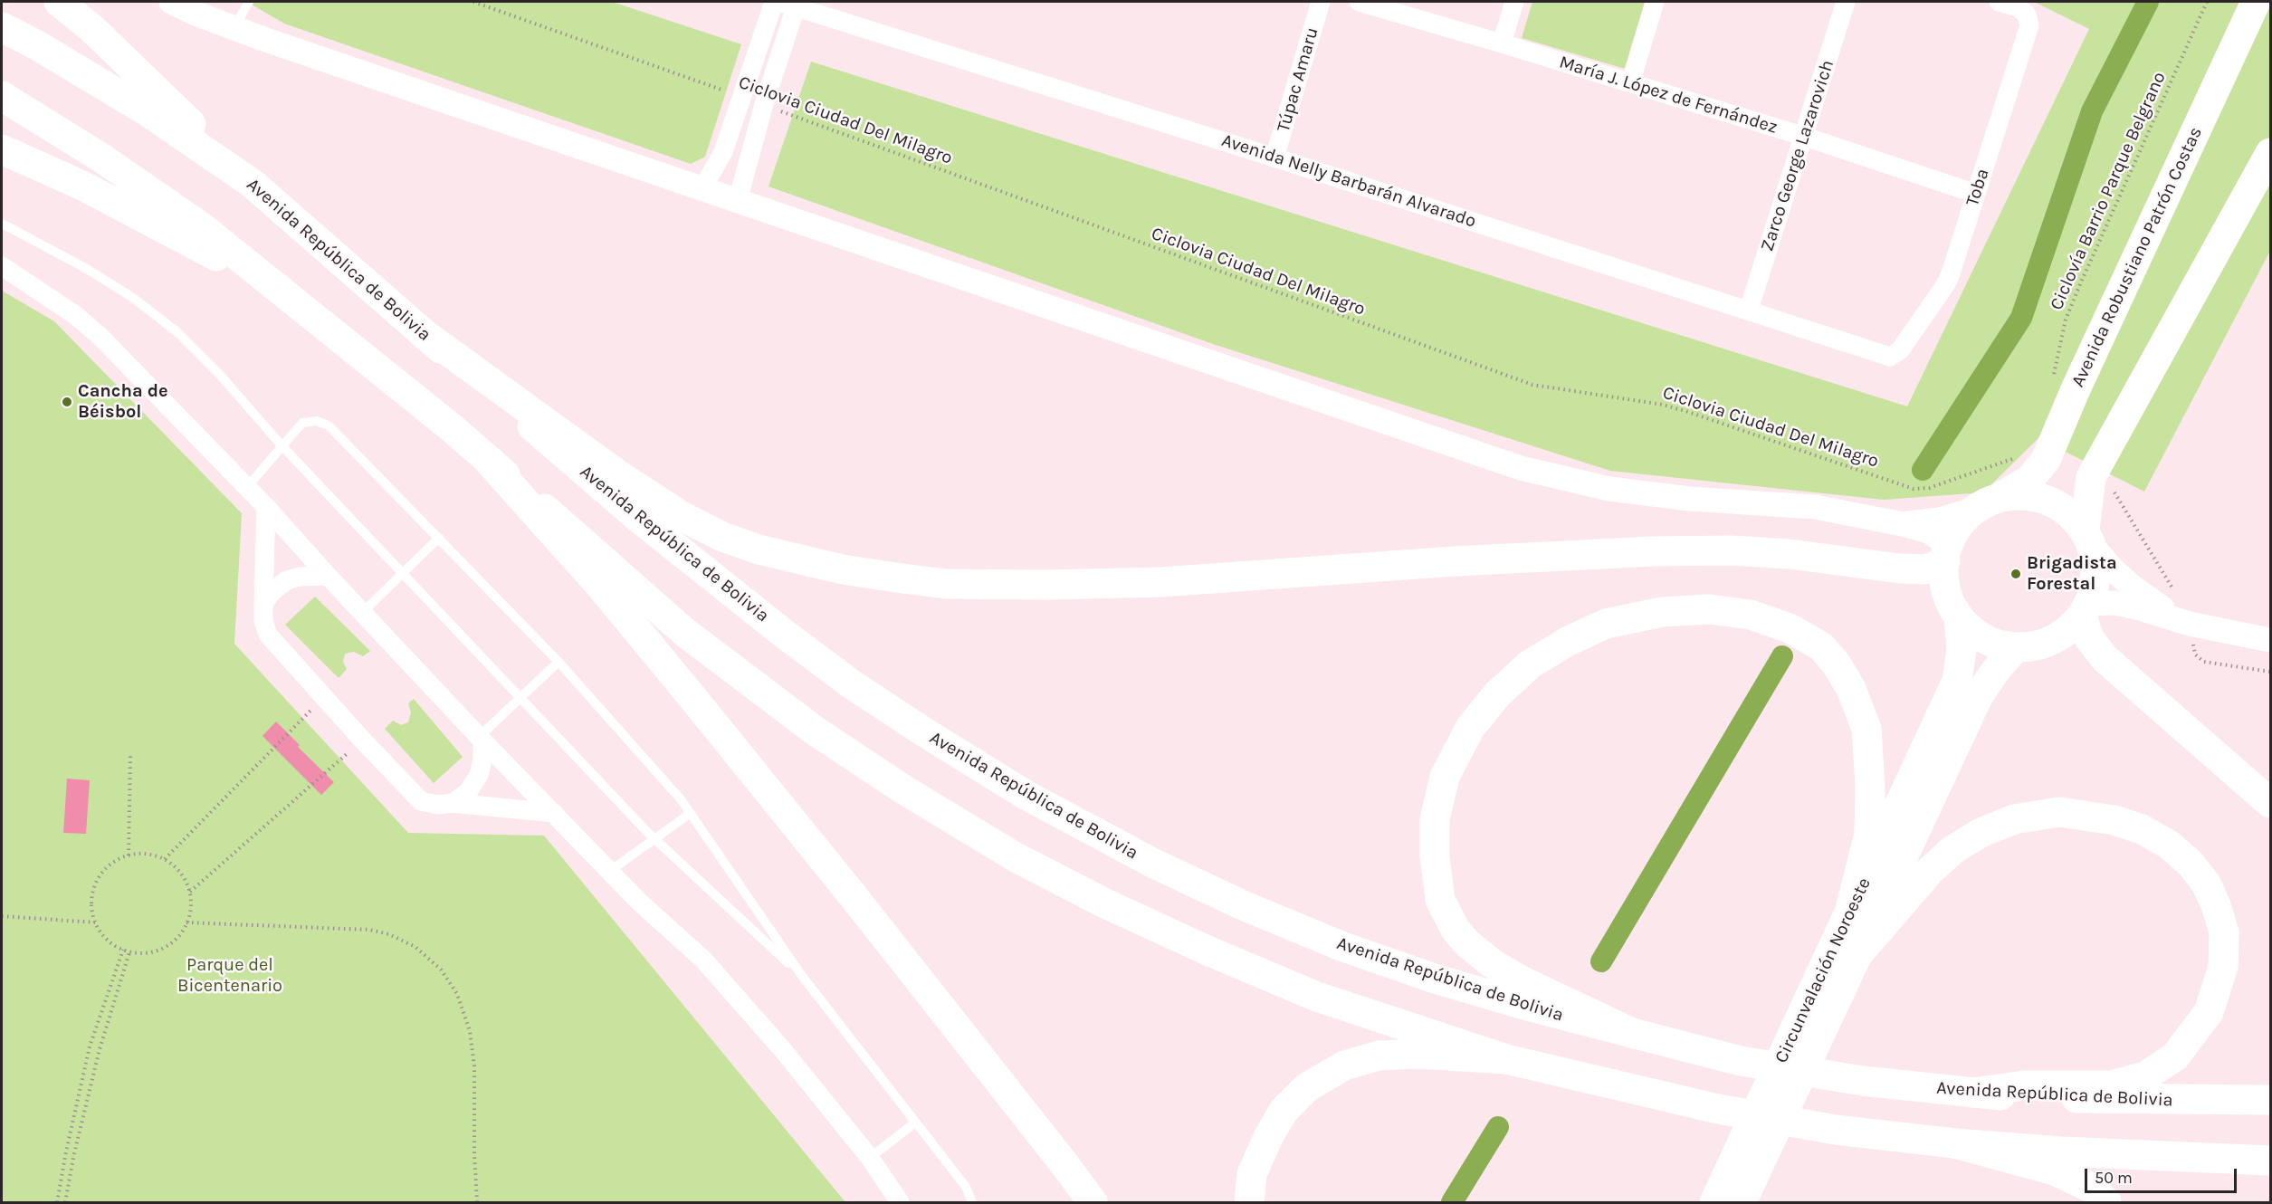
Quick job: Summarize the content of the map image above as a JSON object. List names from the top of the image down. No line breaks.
{"streets":{"main road":["Avenida Robustiano Patrón Costas","Avenida República de Bolivia","Circunvalación Noroeste"],"street":["Túpac Amaru","María J. López de Fernández","Zarco George Lazarovich","Avenida Nelly Barbarán Alvarado","Toba"],"path":["Ciclovia Ciudad Del Milagro","Ciclovía Barrio Parque Belgrano"]},"crossings":[["Túpac Amaru","Avenida Nelly Barbarán Alvarado"],["María J. López de Fernández","Zarco George Lazarovich"],["María J. López de Fernández","Toba"],["Ciclovia Ciudad Del Milagro","Avenida Robustiano Patrón Costas"],["Zarco George Lazarovich","Avenida Nelly Barbarán Alvarado"],["Avenida Nelly Barbarán Alvarado","Toba"]],"parks":["Parque del Bicentenario"],"places":["Cancha de Béisbol","Brigadista Forestal"],"scale_bar":"50 m"}
